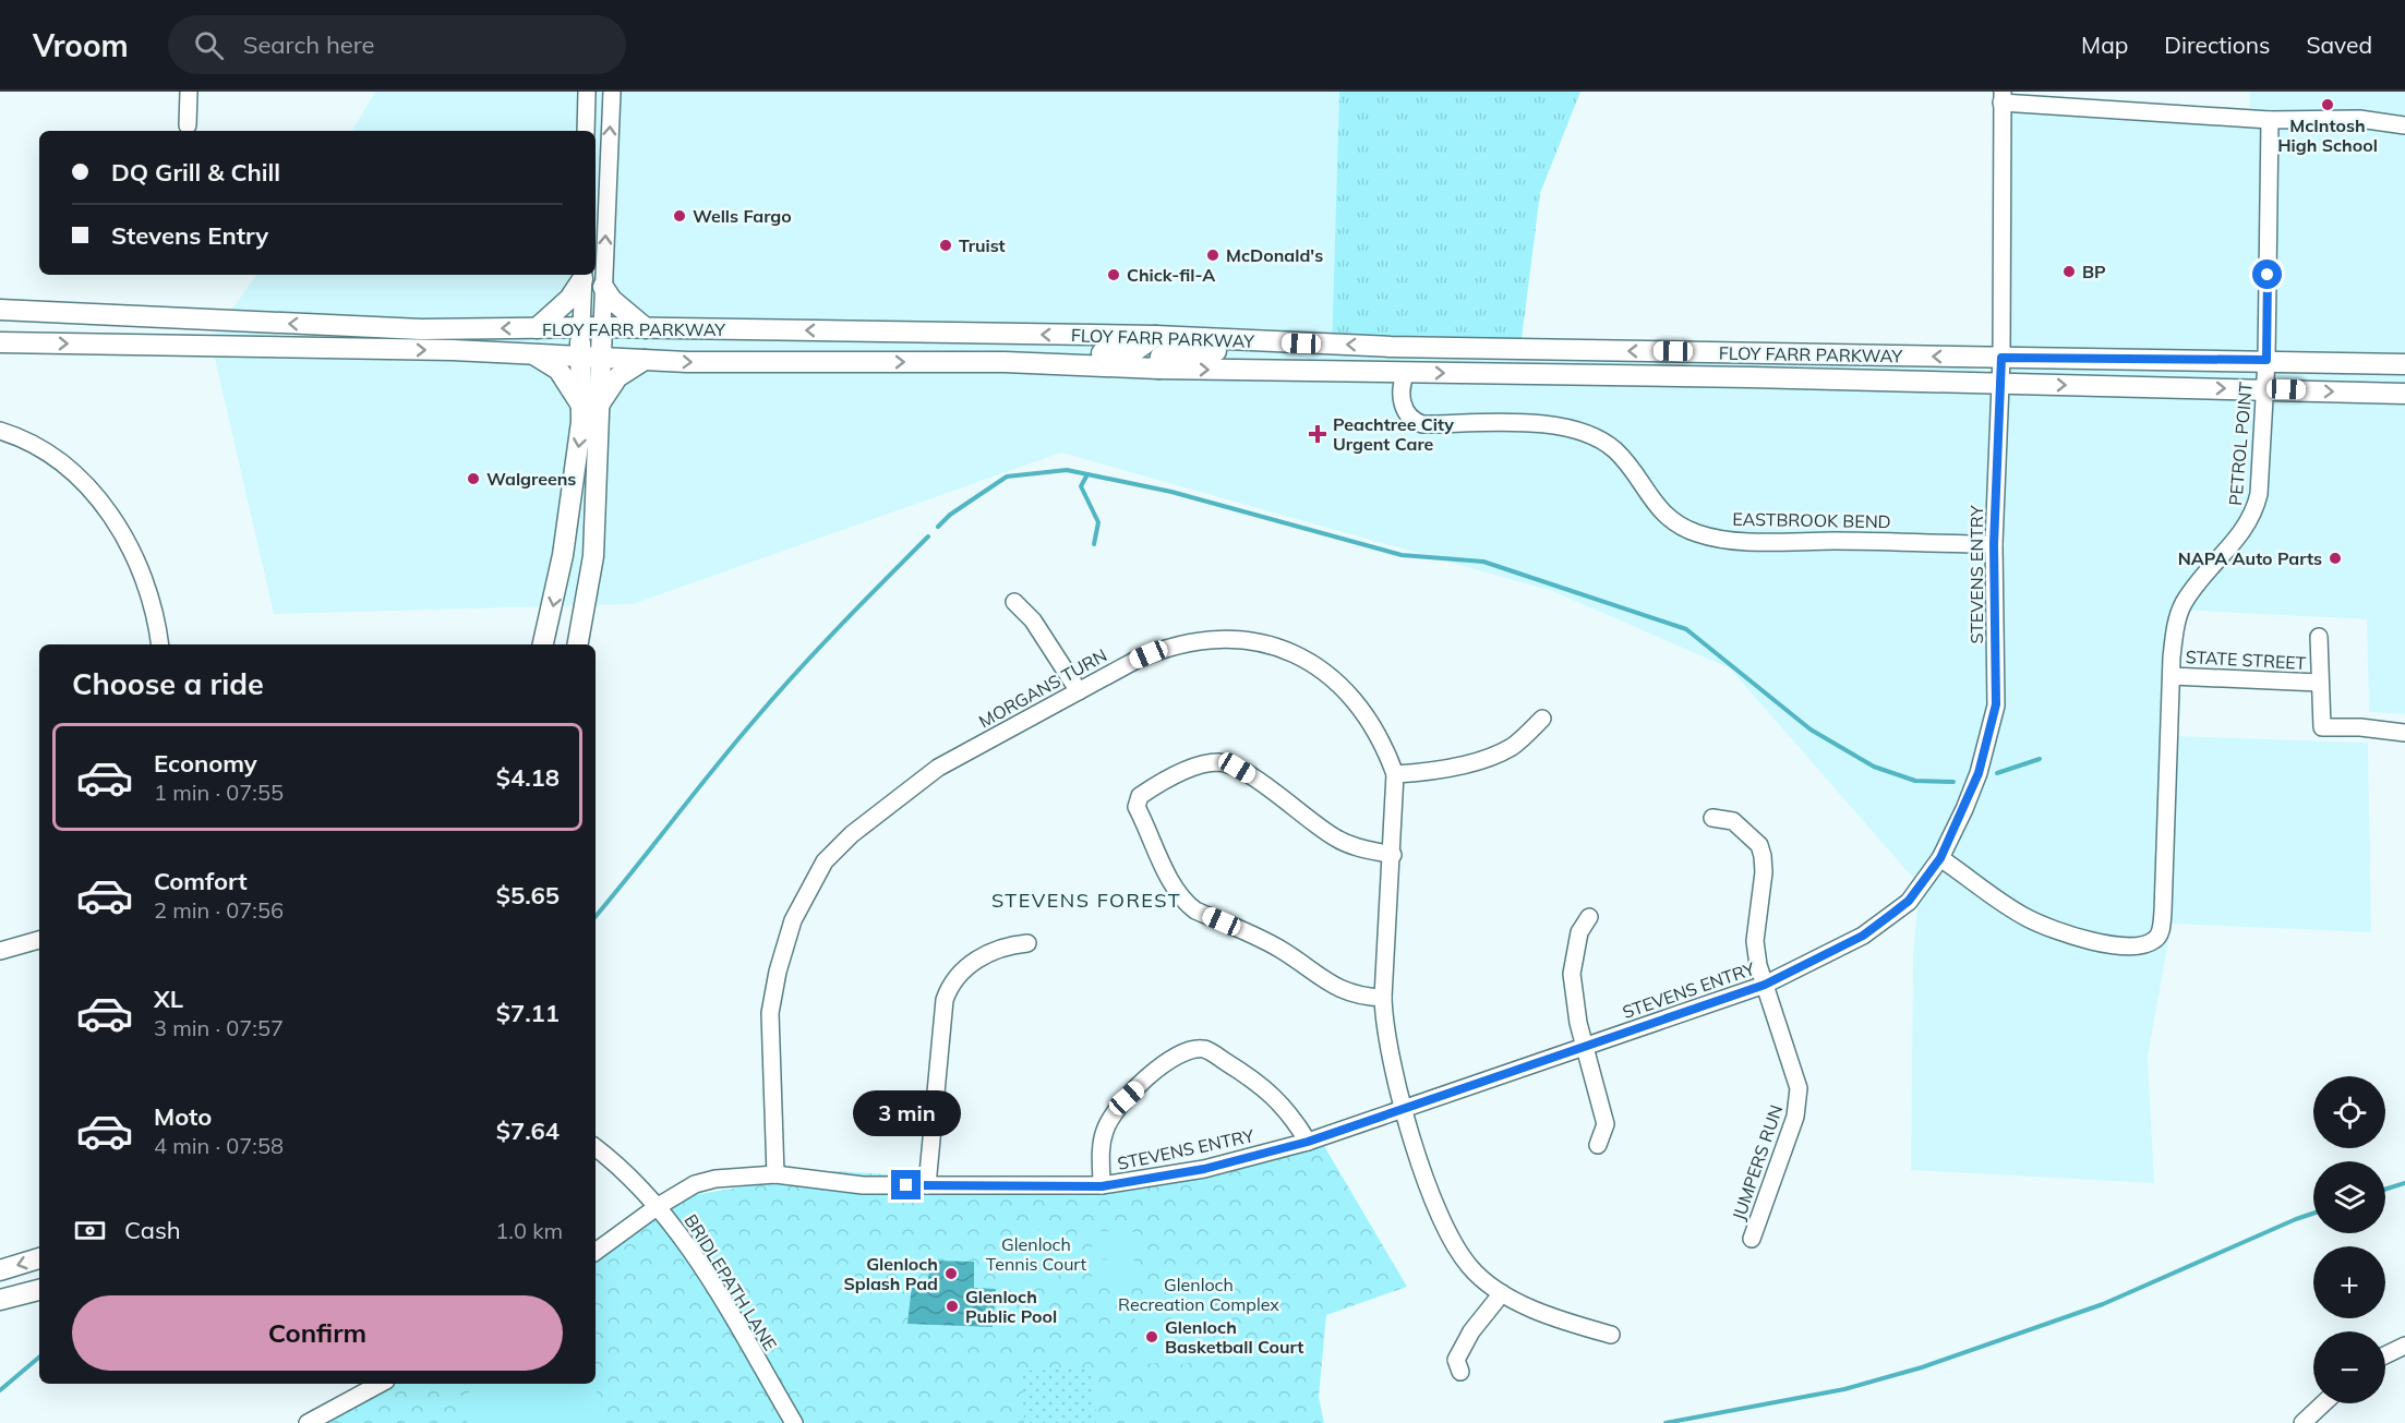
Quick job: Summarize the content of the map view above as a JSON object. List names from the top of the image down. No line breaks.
{"streets":{"main road":["FLOY FARR PARKWAY"],"street":["PETROL POINT","EASTBROOK BEND","STEVENS ENTRY","STATE STREET","MORGANS TURN","JUMPERS RUN","BRIDLEPATH LANE"]},"crossings":[["FLOY FARR PARKWAY","PETROL POINT"],["FLOY FARR PARKWAY","EASTBROOK BEND"],["FLOY FARR PARKWAY","STEVENS ENTRY"],["PETROL POINT","STEVENS ENTRY"],["PETROL POINT","STATE STREET"],["EASTBROOK BEND","STEVENS ENTRY"],["STEVENS ENTRY","MORGANS TURN"],["STEVENS ENTRY","JUMPERS RUN"],["STEVENS ENTRY","BRIDLEPATH LANE"]],"districts":["STEVENS FOREST"],"parks":["Glenloch Tennis Court","Glenloch Recreation Complex"],"places":{"other":["McIntosh High School","Wells Fargo","Truist","McDonald's","BP","Chick-fil-A","Walgreens","NAPA Auto Parts","Glenloch Splash Pad","Glenloch Public Pool","Glenloch Basketball Court"],"health":["Peachtree City Urgent Care"]},"page":{"header":"Vroom","search":"Search here","nav":["Map","Directions","Saved"],"banner":["DQ Grill & Chill","Stevens Entry"],"heading":"Choose a ride","list":[{"name":"Economy","note":"1 min · 07:55","value":"$4.18"},{"name":"Comfort","note":"2 min · 07:56","value":"$5.65"},{"name":"XL","note":"3 min · 07:57","value":"$7.11"},{"name":"Moto","note":"4 min · 07:58","value":"$7.64"}],"map_buttons":["+","−"],"bubble":"3 min","pay":["Cash","1.0 km"],"buttons":"Confirm"}}
